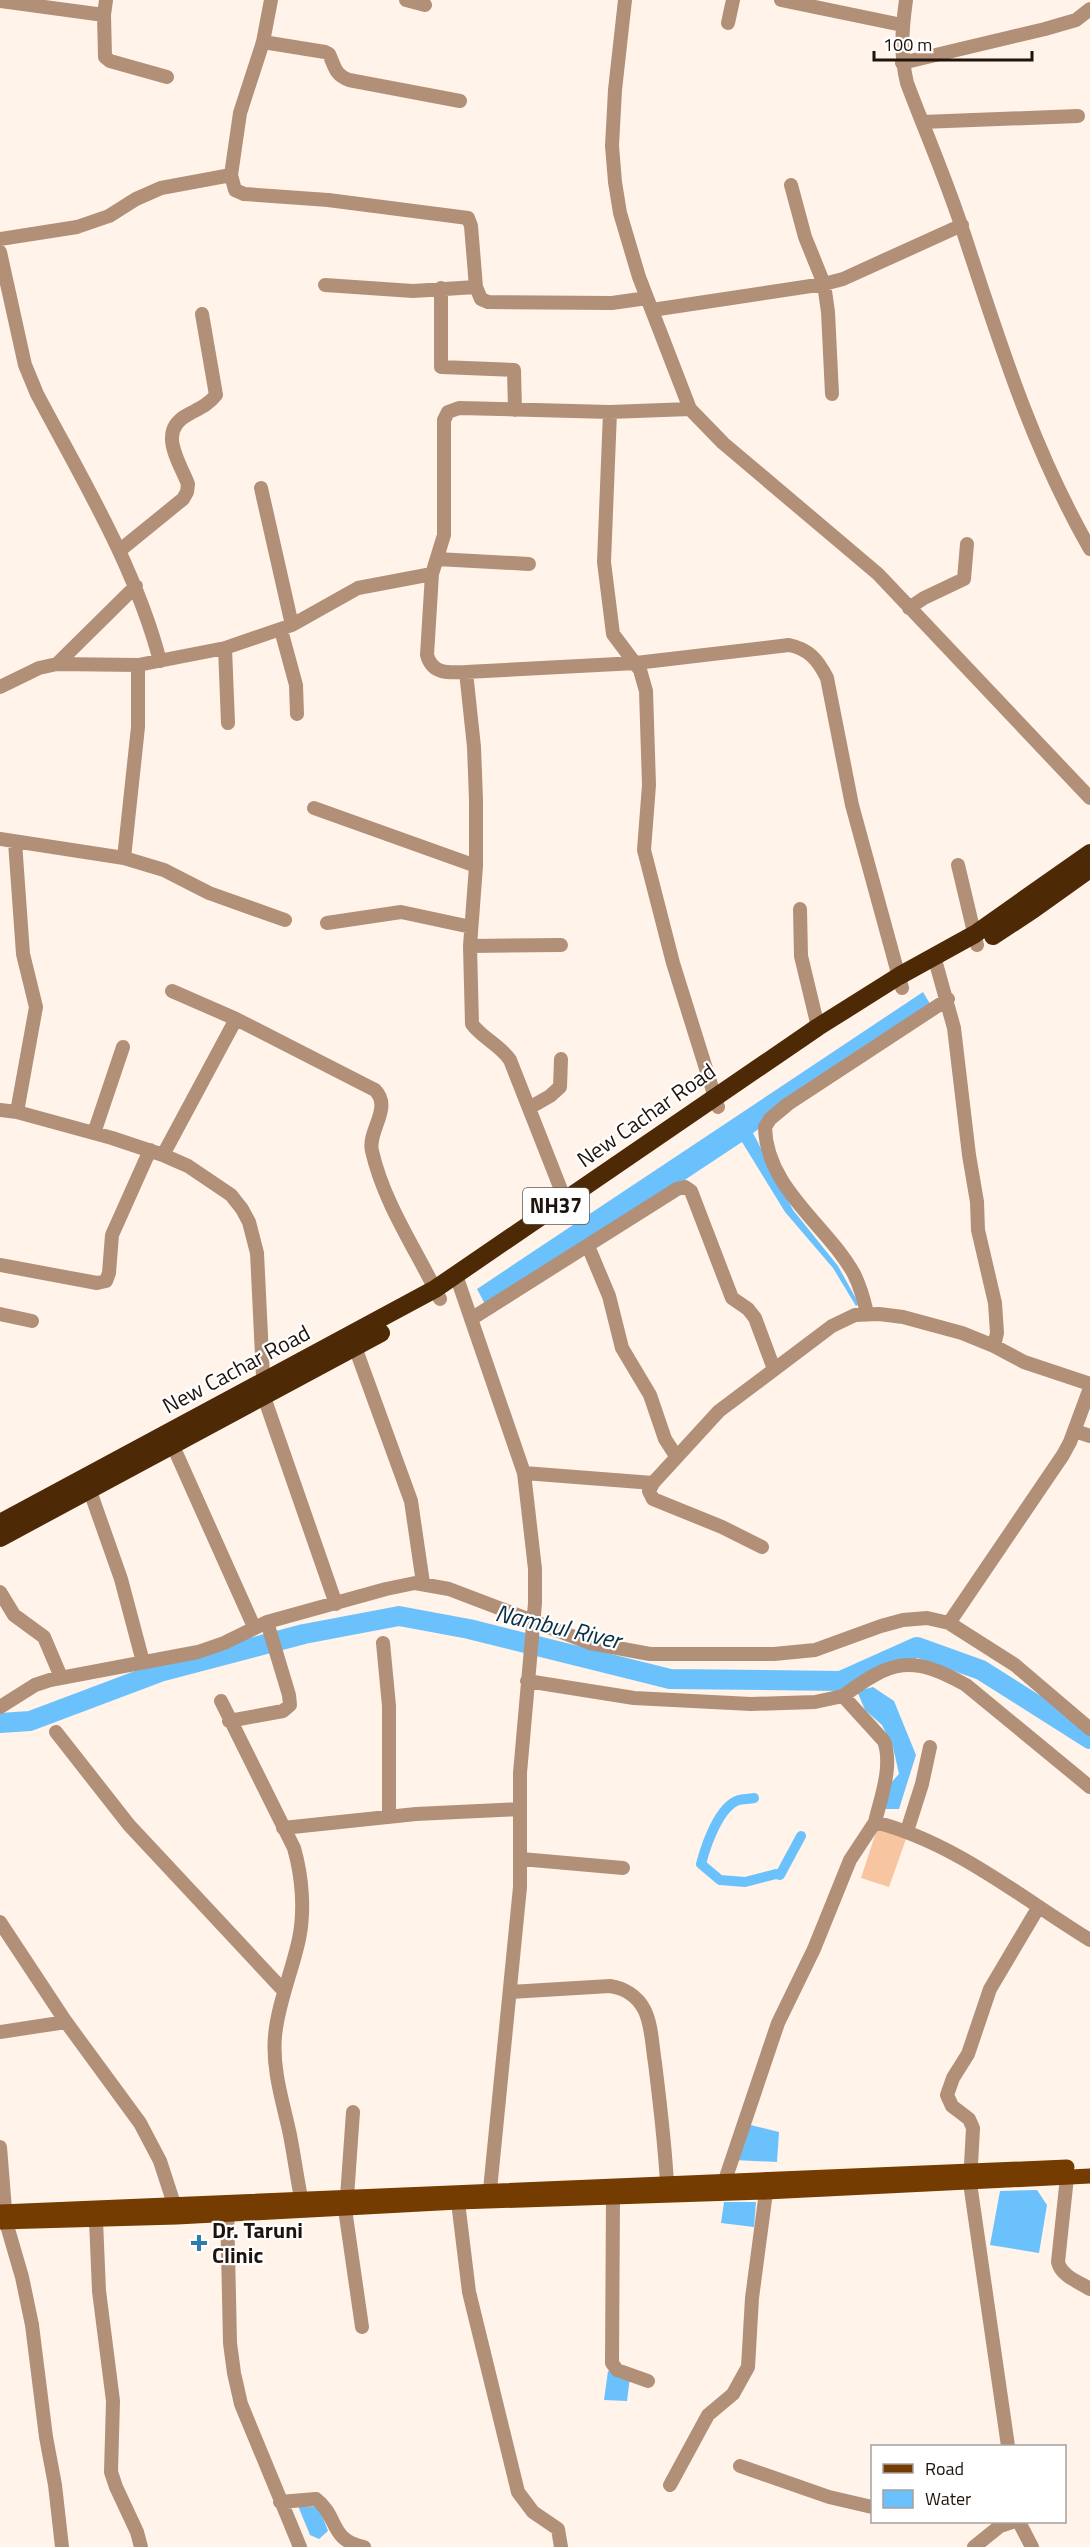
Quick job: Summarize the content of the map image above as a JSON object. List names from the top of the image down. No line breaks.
{"streets":{"highway":["New Cachar Road","NH37"]},"water":["Nambul River"],"places":{"health":["Dr. Taruni Clinic"]},"legend":["Road","Water"],"scale_bar":"100 m"}
